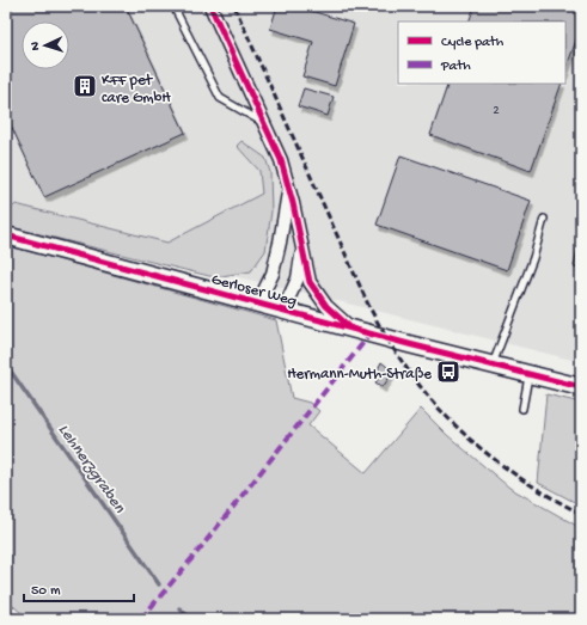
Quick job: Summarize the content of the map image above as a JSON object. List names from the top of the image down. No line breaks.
{"streets":{"street":["Gerloser Weg"]},"water":["Lehnerzgraben"],"places":{"building":["KFF pet care GmbH"],"bus stop":["Hermann-Muth-Straße"]},"house_numbers":["2"],"legend":["Cycle path","Path"],"scale_bar":"50 m","north":"left"}
